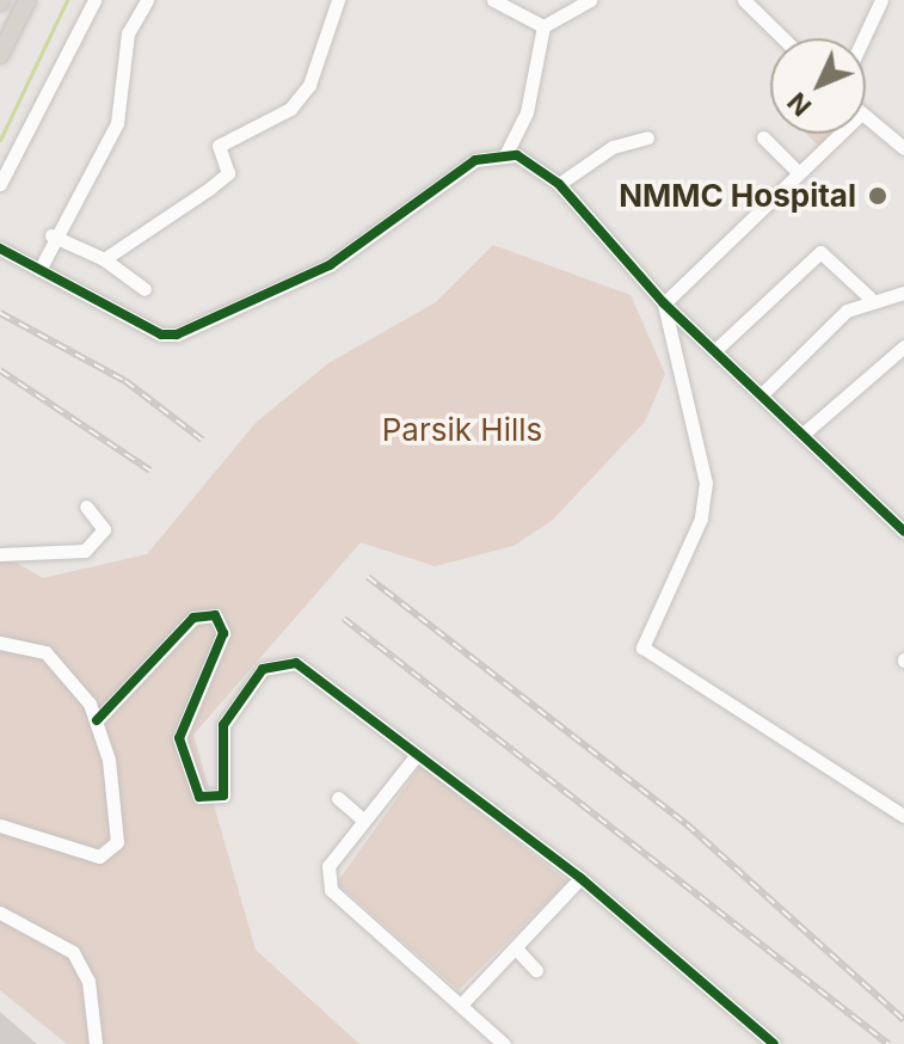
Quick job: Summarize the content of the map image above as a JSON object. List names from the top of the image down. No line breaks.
{"parks":["Parsik Hills"],"places":["NMMC Hospital"],"north":"bottom left"}
